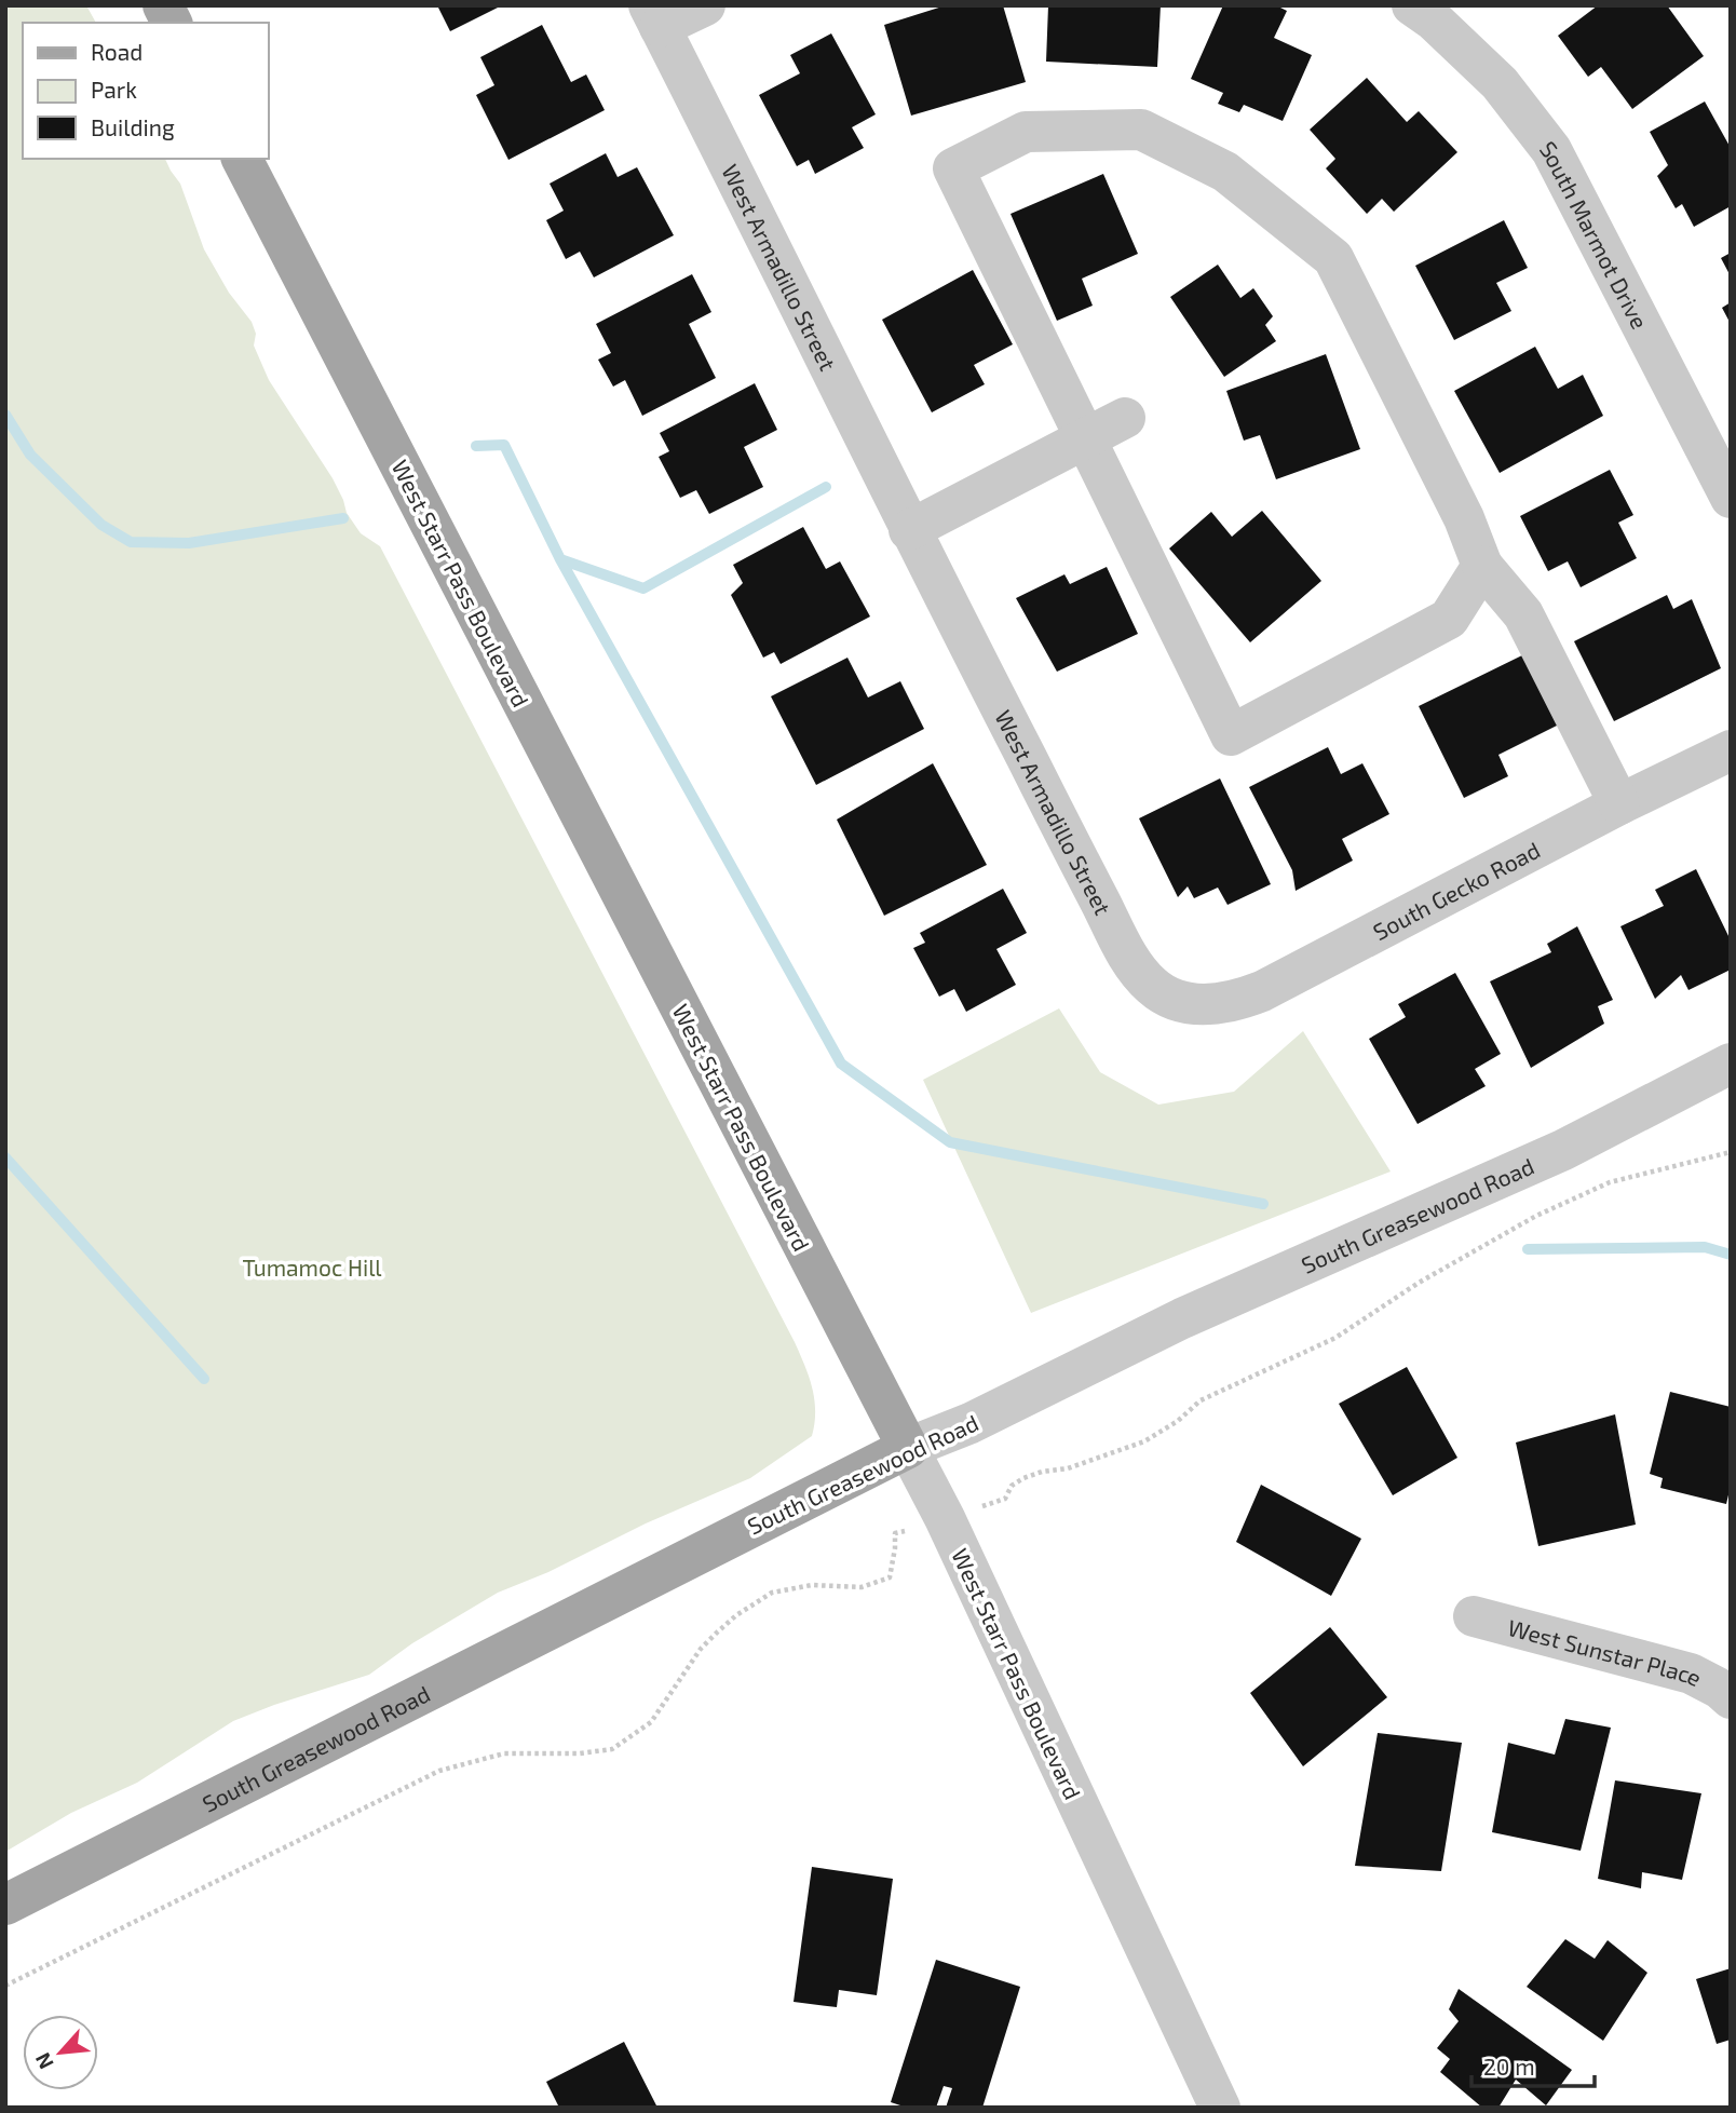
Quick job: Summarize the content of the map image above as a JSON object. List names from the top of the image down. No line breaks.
{"streets":{"main road":["West Starr Pass Boulevard","South Greasewood Road"],"street":["South Marmot Drive","West Armadillo Street","South Gecko Road","West Sunstar Place"]},"crossings":[["West Armadillo Street","South Gecko Road"],["West Starr Pass Boulevard","South Greasewood Road"]],"parks":["Tumamoc Hill"],"legend":["Road","Park","Building"],"scale_bar":"20 m","north":"bottom left"}
